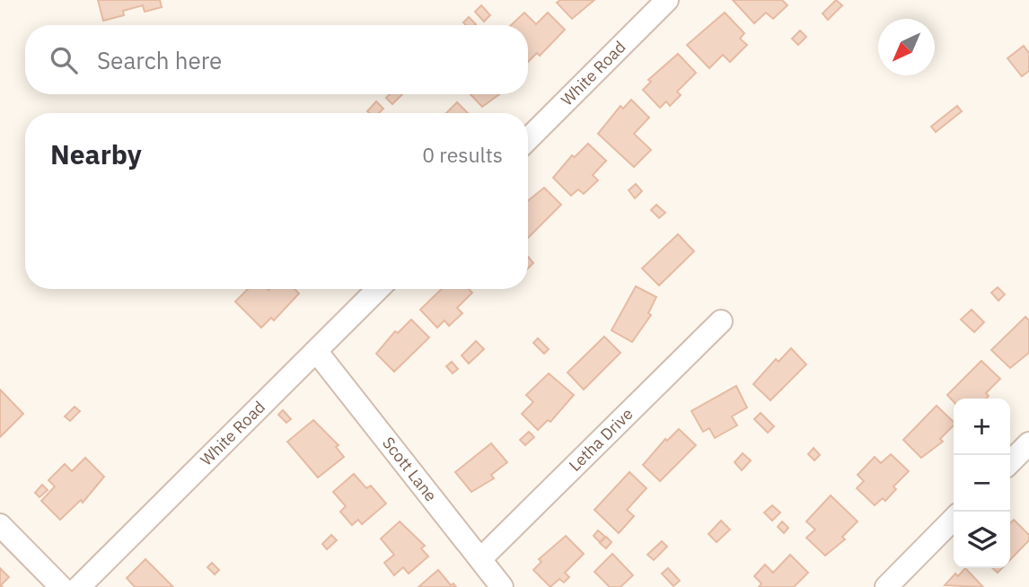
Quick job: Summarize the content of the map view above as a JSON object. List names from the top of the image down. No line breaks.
{"streets":{"street":["White Road","Letha Drive","Scott Lane"]},"crossings":[["White Road","Scott Lane"],["Letha Drive","Scott Lane"]],"north":"bottom left","page":{"search":"Search here","heading":["Nearby","0 results"],"map_buttons":["+","−"]}}
